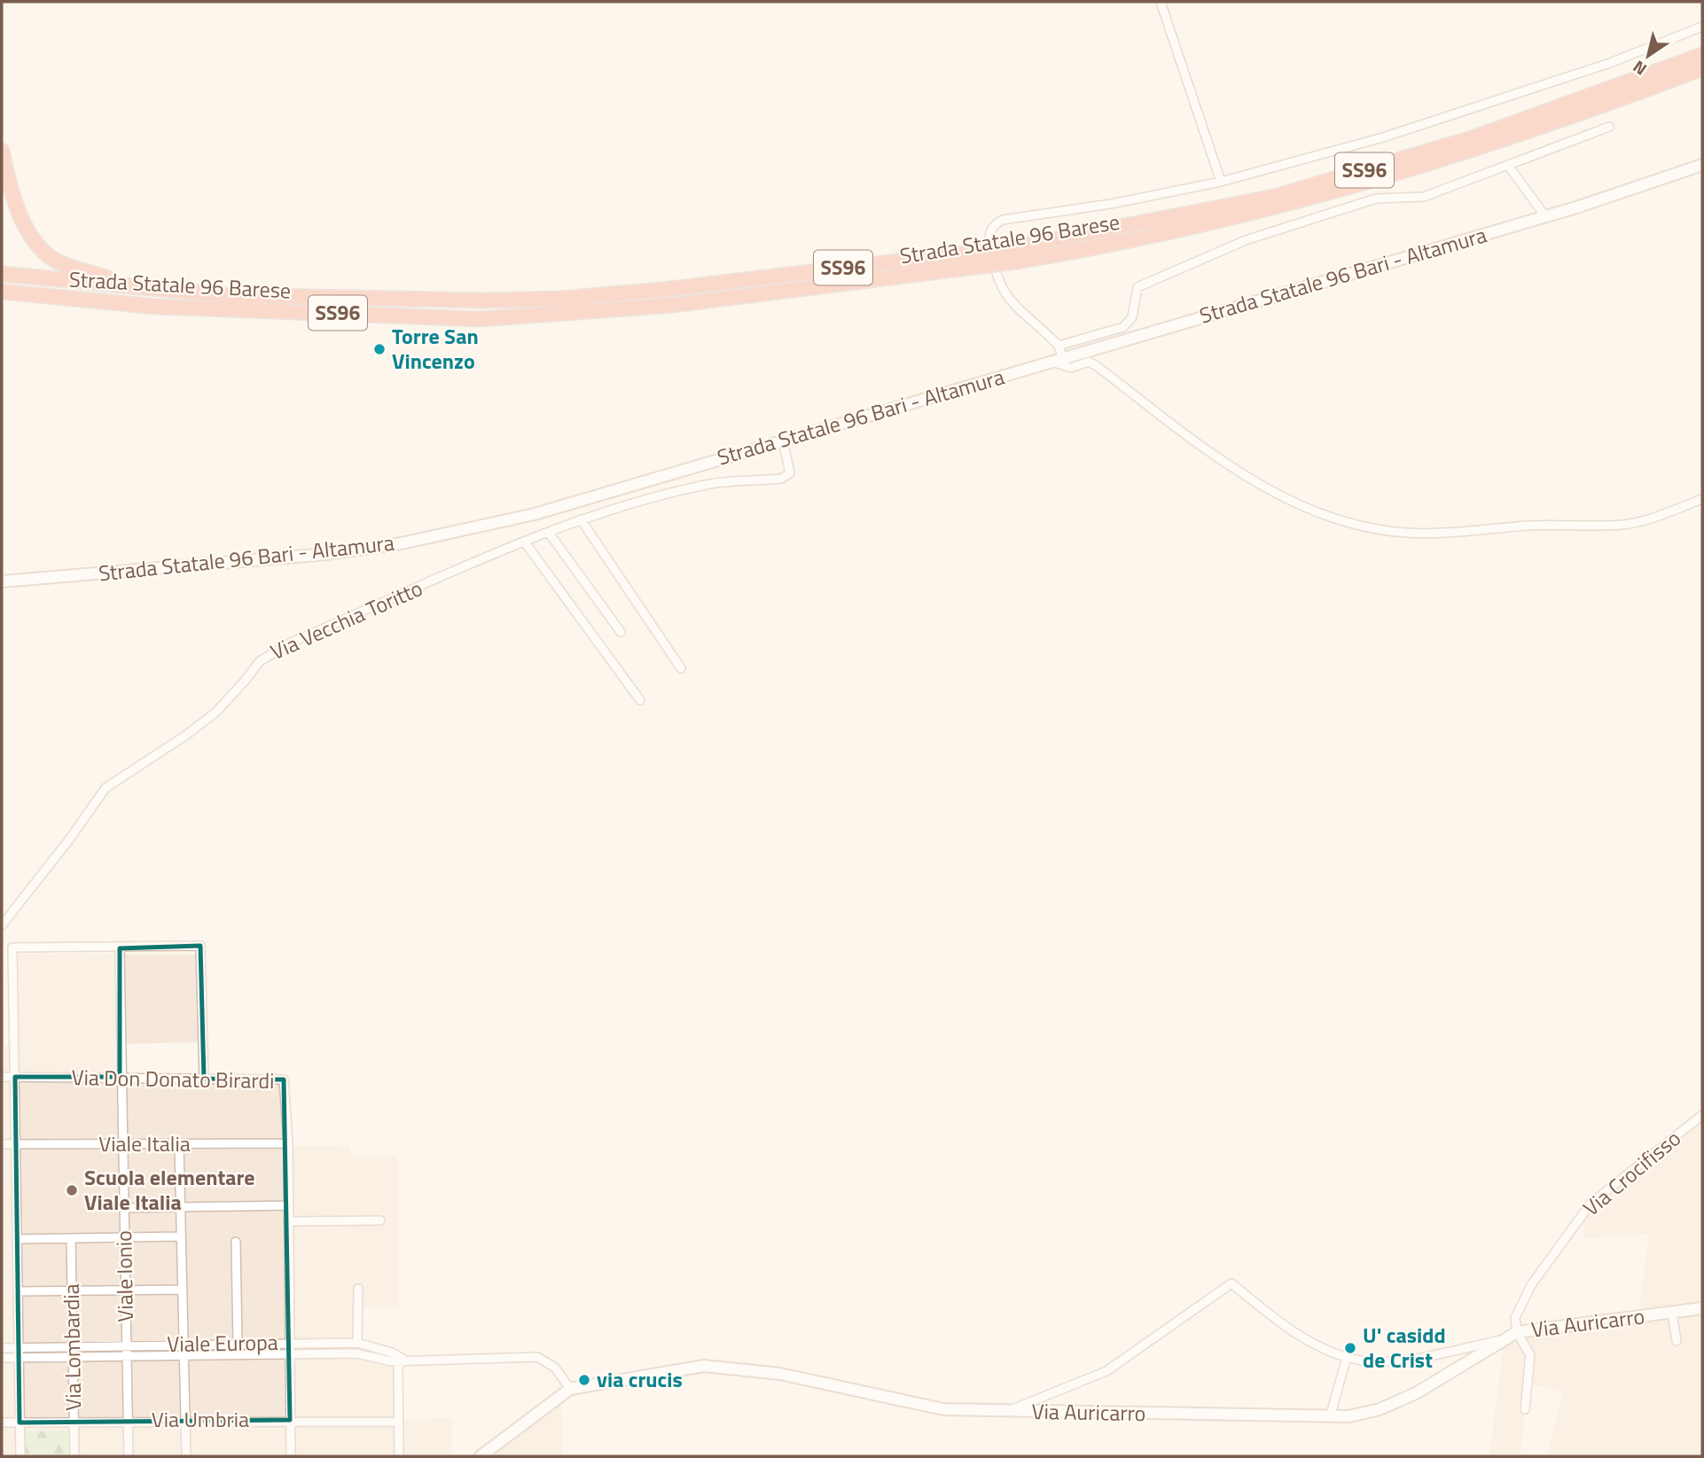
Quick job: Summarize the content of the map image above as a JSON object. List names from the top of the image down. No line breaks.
{"streets":{"highway":["SS96","Strada Statale 96 Barese"],"street":["Strada Statale 96 Bari - Altamura","Via Vecchia Toritto","Via Don Donato Birardi","Viale Italia","Via Crocifisso","Viale Ionio","Via Auricarro","Viale Europa","Via Lombardia","Via Umbria"]},"crossings":[["Strada Statale 96 Bari - Altamura","Via Vecchia Toritto"],["Via Don Donato Birardi","Viale Italia"],["Via Don Donato Birardi","Viale Ionio"],["Viale Italia","Viale Ionio"],["Via Crocifisso","Via Auricarro"],["Viale Ionio","Viale Europa"],["Viale Ionio","Via Umbria"],["Via Auricarro","Viale Europa"],["Viale Europa","Via Lombardia"],["Via Lombardia","Via Umbria"]],"places":["Torre San Vincenzo","Scuola elementare Viale Italia","U' casidd de Crist","via crucis"],"north":"bottom left"}
